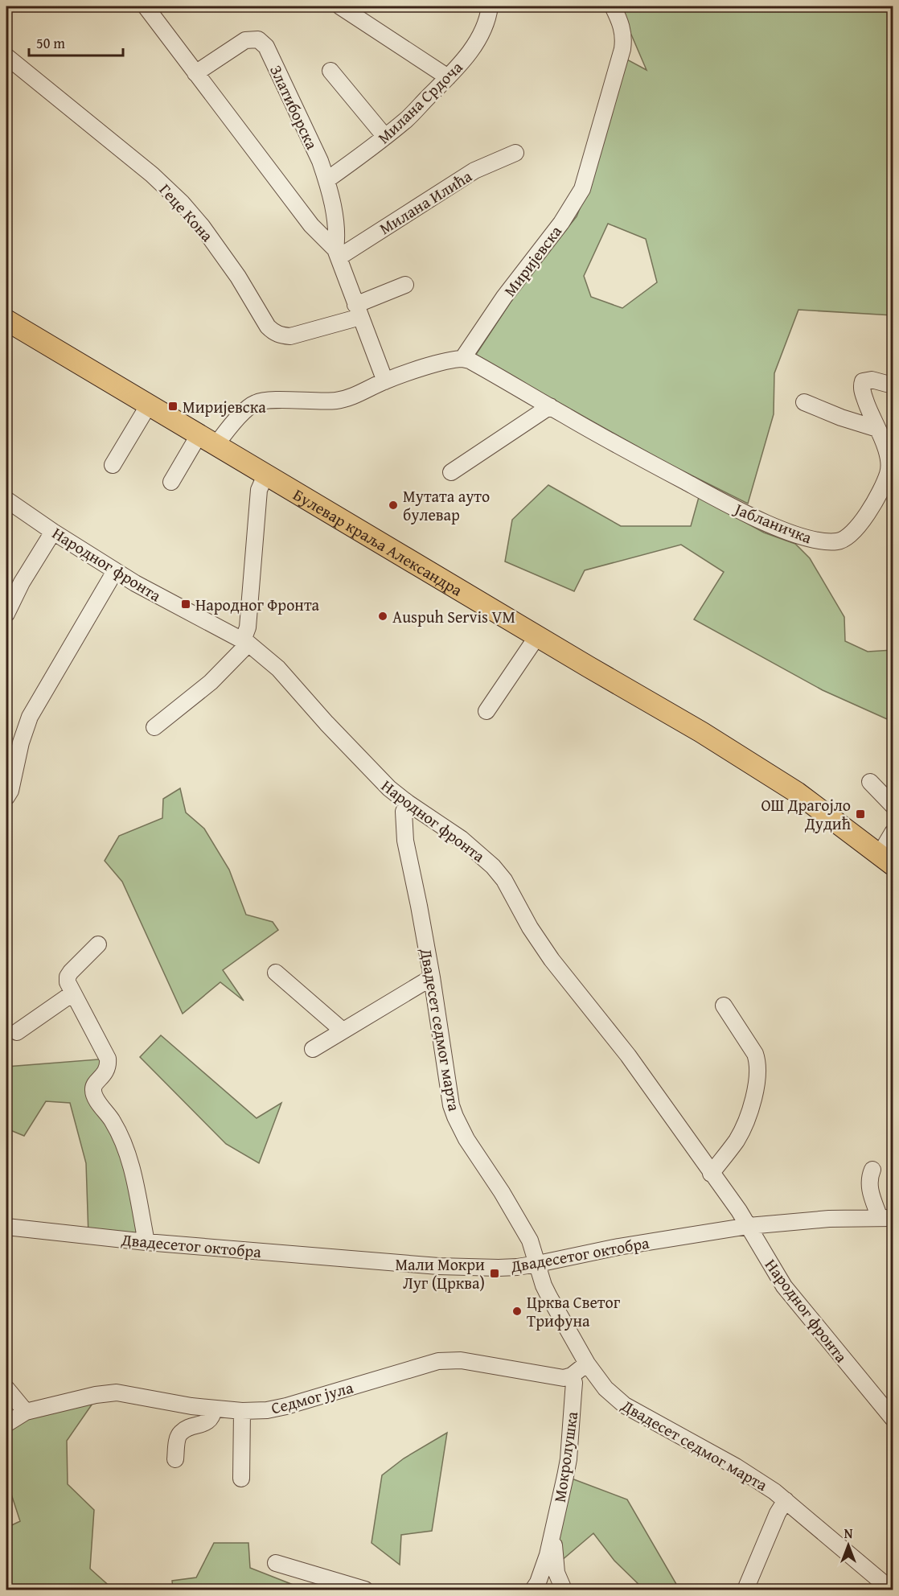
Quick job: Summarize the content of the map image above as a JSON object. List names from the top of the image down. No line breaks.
{"streets":{"main road":["Булевар краља Александра"],"street":["Милана Срдоча","Златиборска","Милана Илића","Геце Кона","Миријевска","Јабланичка","Народног фронта","Двадесет седмог марта","Двадесетог октобра","Седмог јула","Мокролушка"]},"crossings":[["Милана Срдоча","Златиборска"],["Златиборска","Милана Илића"],["Златиборска","Геце Кона"],["Миријевска","Јабланичка"],["Народног фронта","Двадесет седмог марта"],["Народног фронта","Двадесетог октобра"],["Двадесет седмог марта","Двадесетог октобра"],["Седмог јула","Мокролушка"]],"places":{"transit":["Миријевска","Народног Фронта","ОШ Драгојло Дудић","Мали Мокри Луг (Црква)"],"other":["Мутата ауто булевар","Auspuh Servis VM","Црква Светог Трифуна"]},"scale_bar":"50 m","north":"top"}
